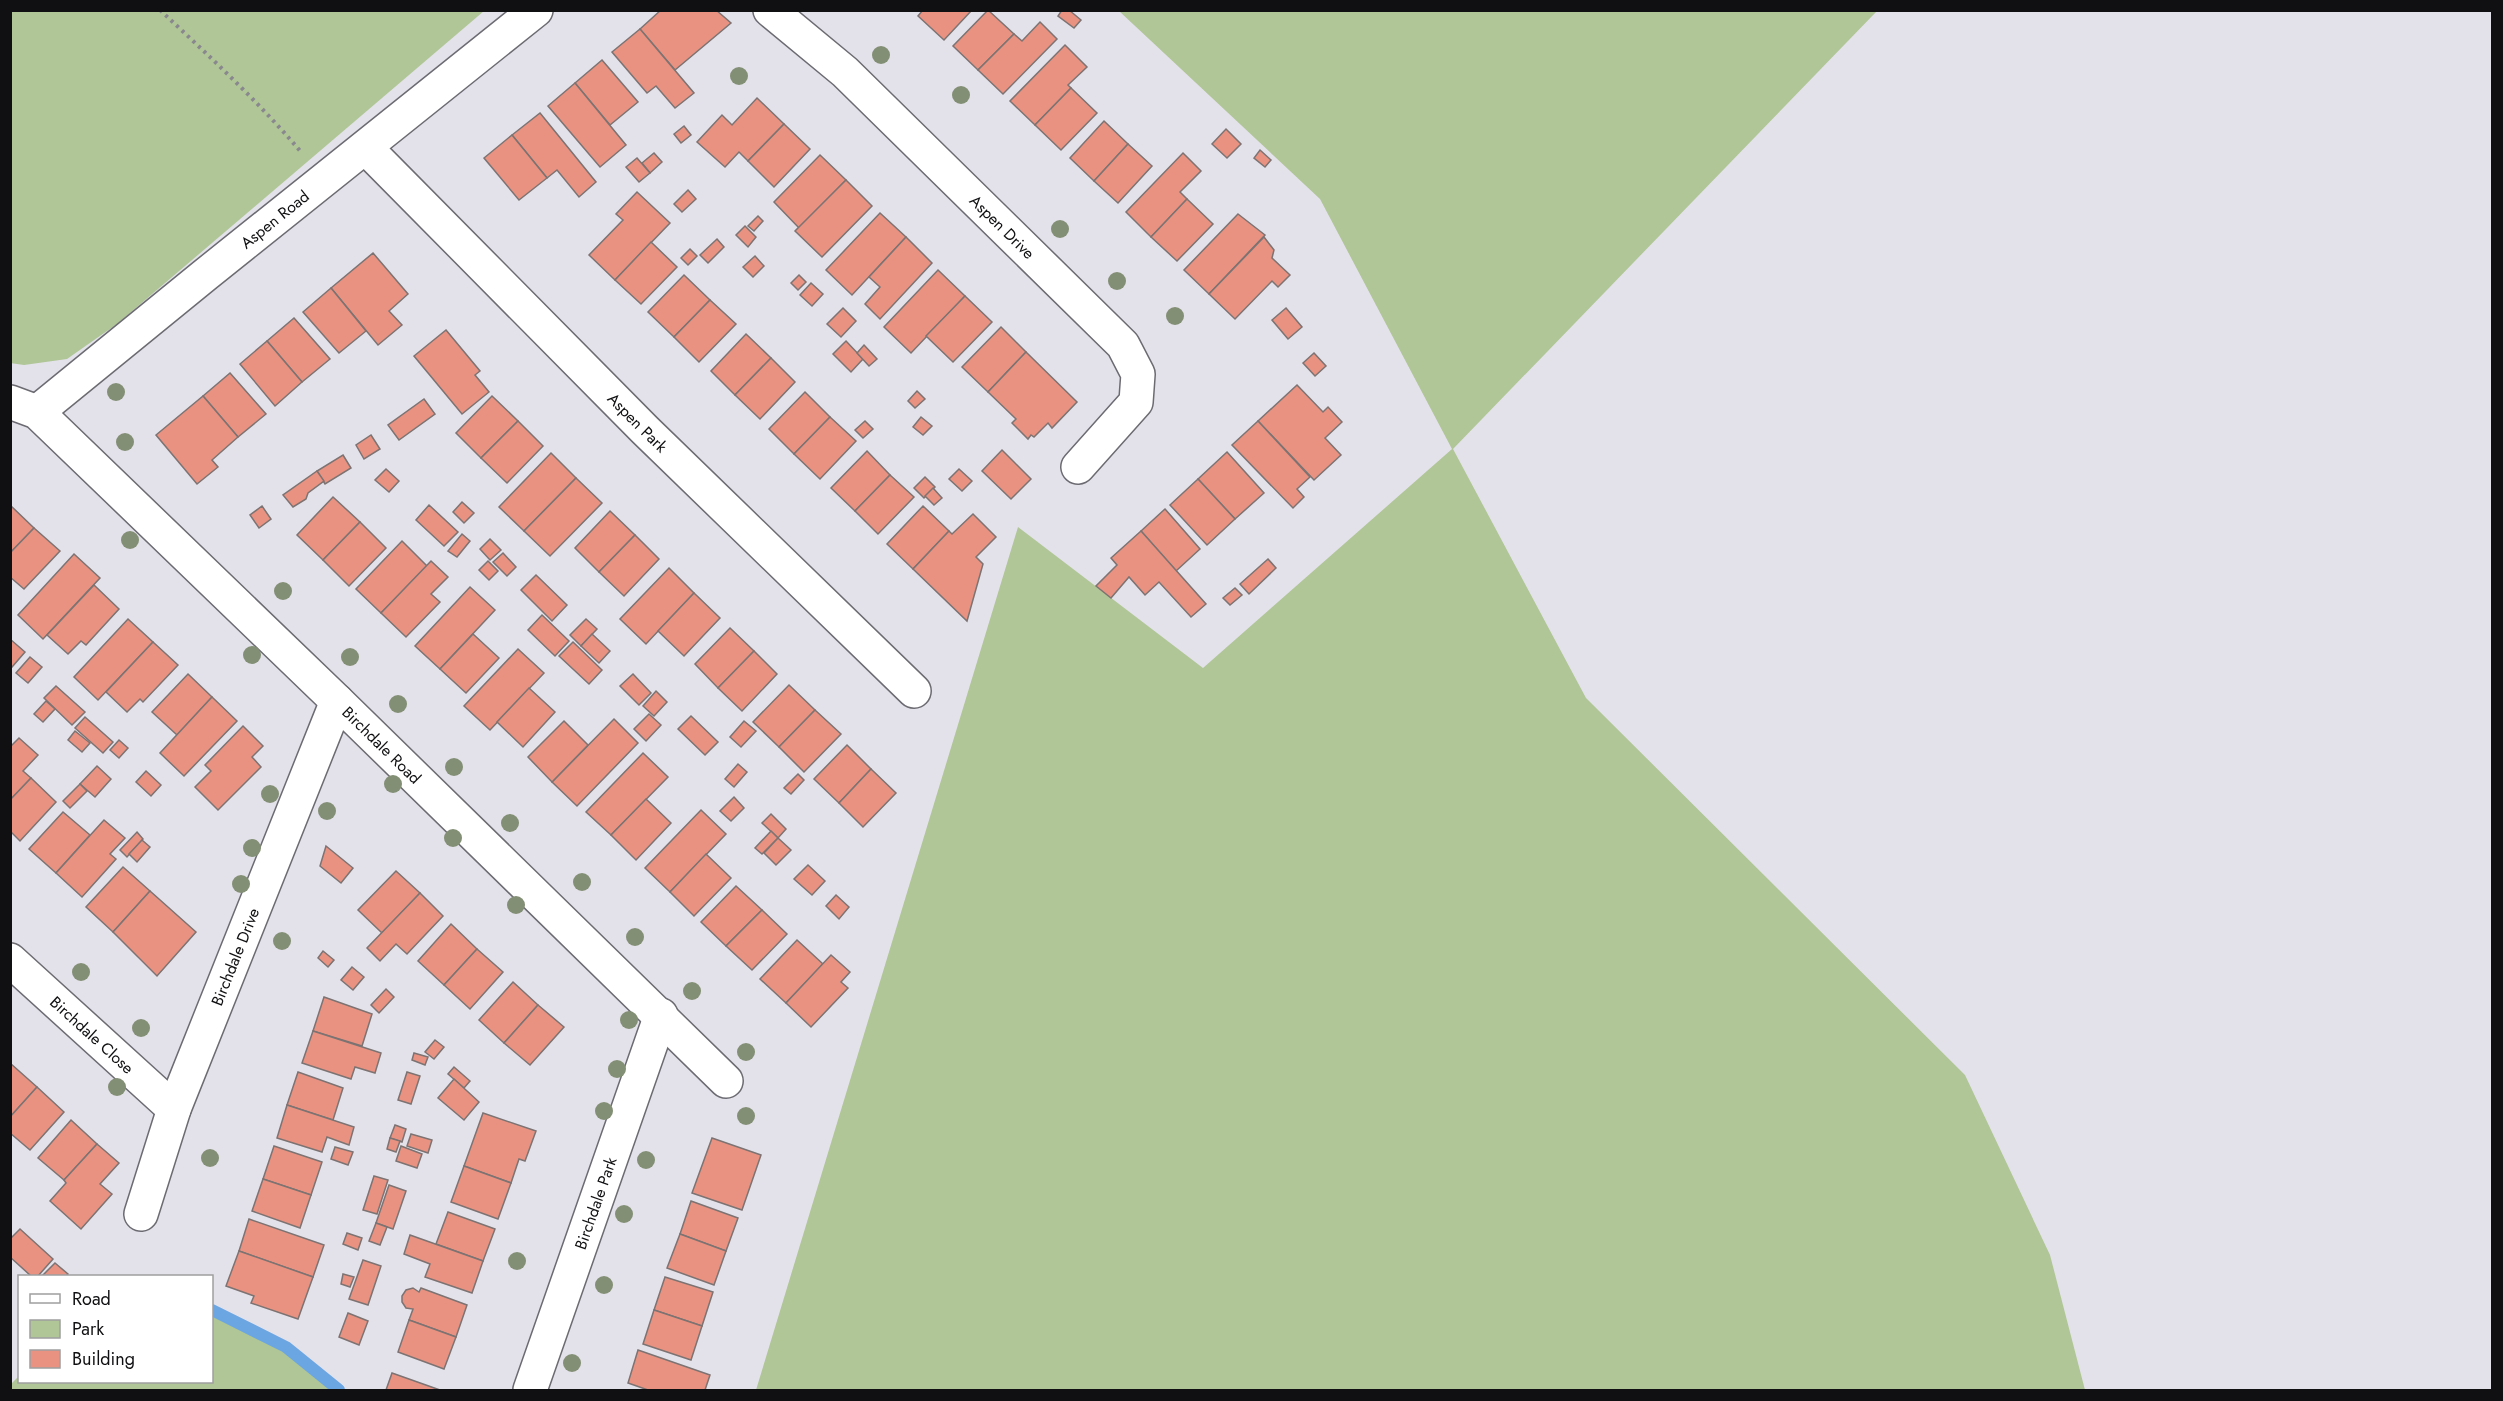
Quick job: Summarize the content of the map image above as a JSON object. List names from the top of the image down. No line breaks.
{"streets":{"street":["Aspen Road","Aspen Drive","Aspen Park","Birchdale Road","Birchdale Drive","Birchdale Close","Birchdale Park"]},"crossings":[["Aspen Road","Aspen Park"],["Aspen Road","Birchdale Road"],["Birchdale Road","Birchdale Drive"],["Birchdale Road","Birchdale Park"],["Birchdale Drive","Birchdale Close"]],"legend":["Road","Park","Building"]}
